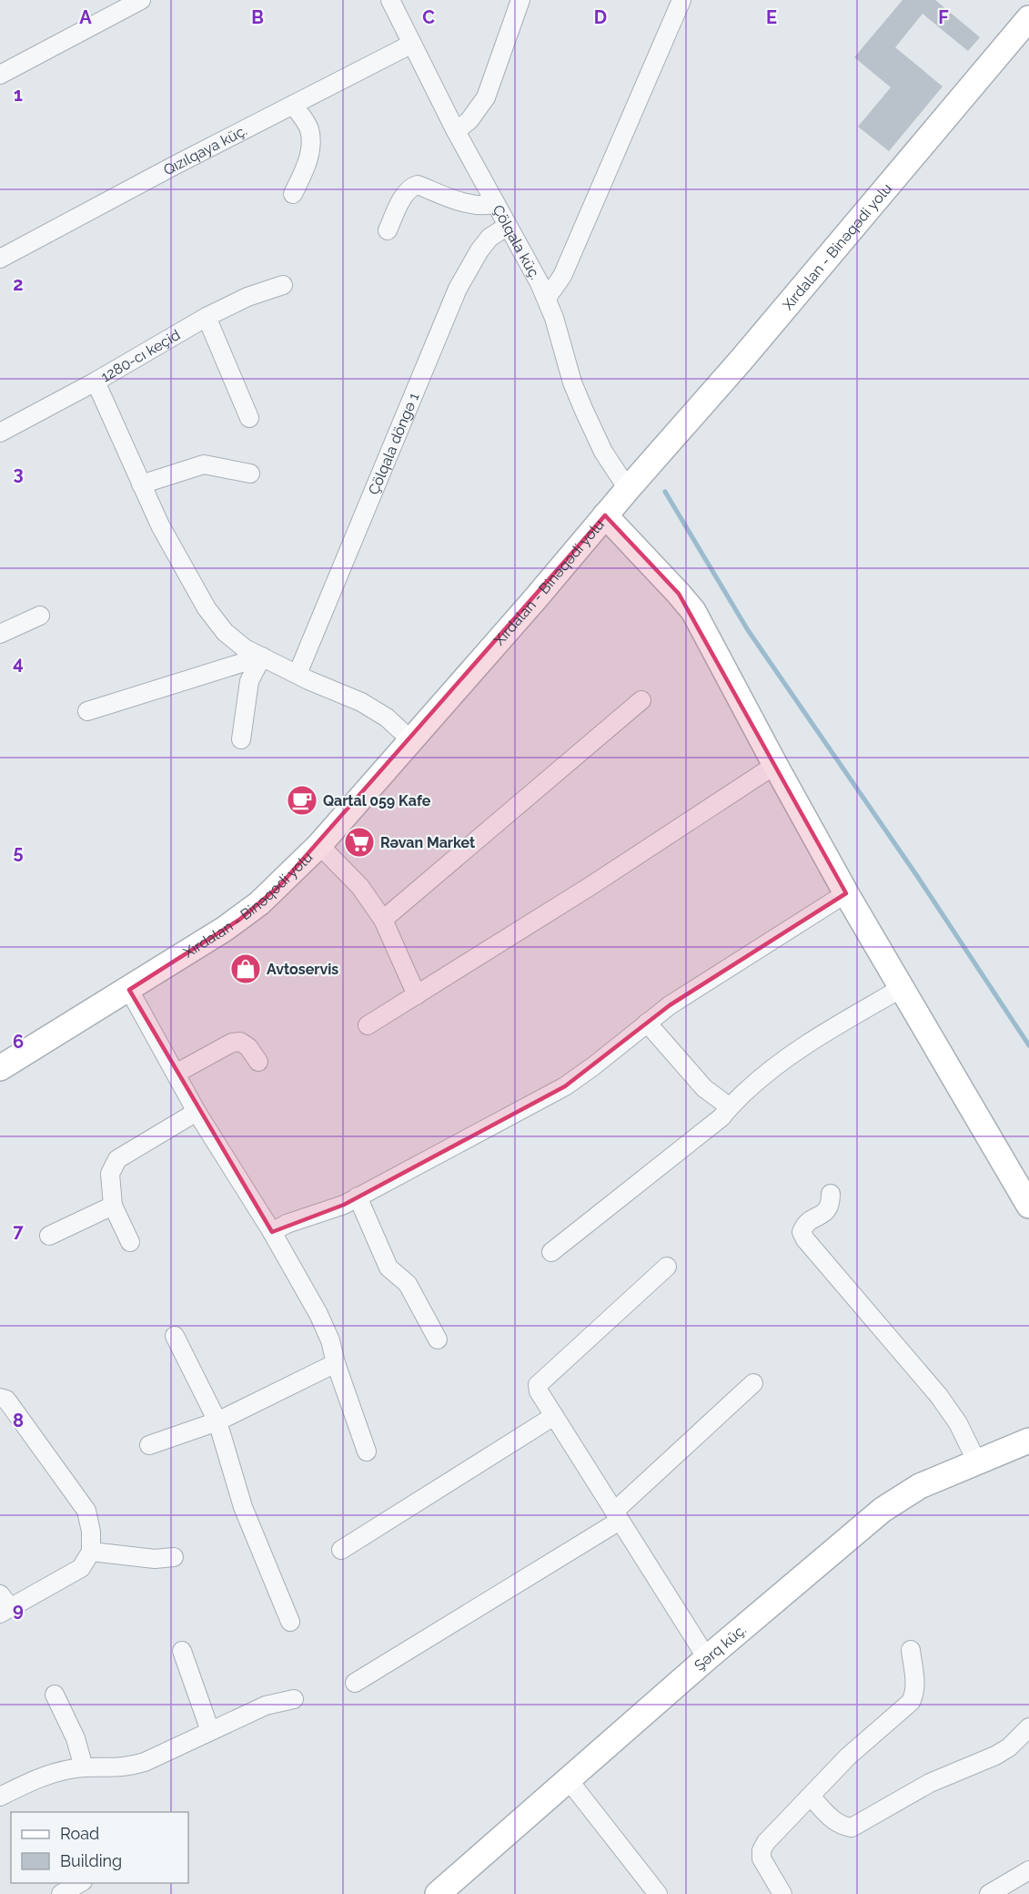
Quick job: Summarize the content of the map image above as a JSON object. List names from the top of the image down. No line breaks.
{"streets":{"street":["Qızılqaya küç.","Çölqala küç.","Xırdalan - Binəqədi yolu","1280-cı keçid","Çölqala döngə 1","Şərq küç."]},"crossings":[["Qızılqaya küç.","Çölqala küç."],["Çölqala küç.","Xırdalan - Binəqədi yolu"],["Çölqala küç.","Çölqala döngə 1"]],"places":{"cafe":["Qartal 059 Kafe"],"supermarket":["Rəvan Market"],"shop":["Avtoservis"]},"legend":["Road","Building"],"grid":{"columns":["A","B","C","D","E","F"],"rows":["1","2","3","4","5","6","7","8","9"]}}
